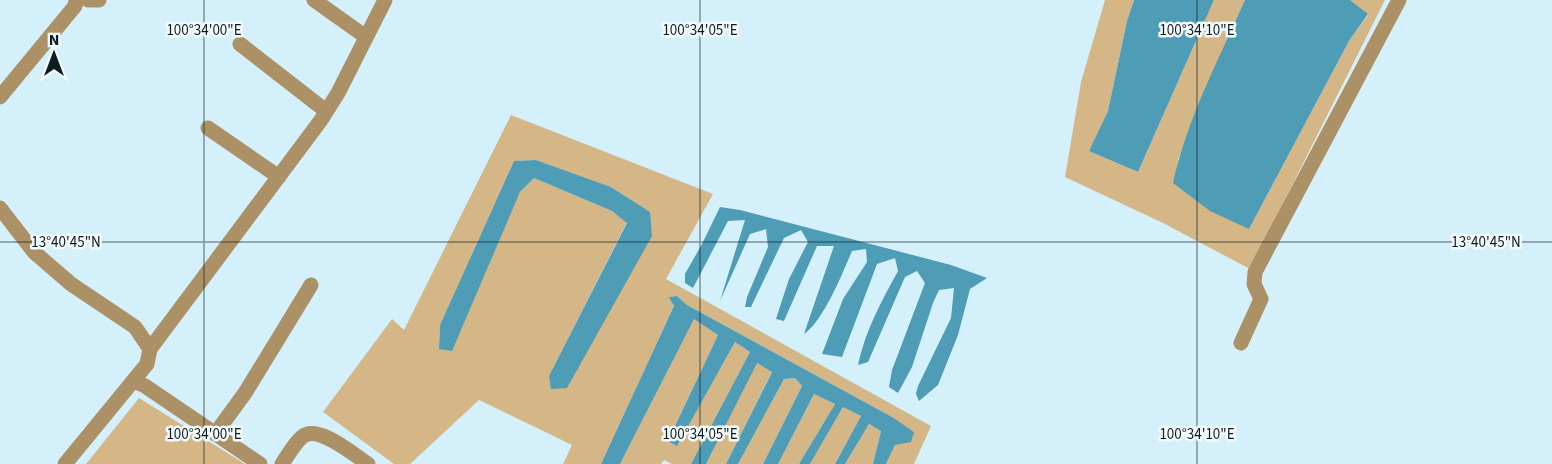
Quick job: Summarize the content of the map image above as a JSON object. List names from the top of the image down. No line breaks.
{"north":"top","coordinates":["100°34'00\"E","100°34'05\"E","100°34'10\"E","13°40'45\"N"]}
